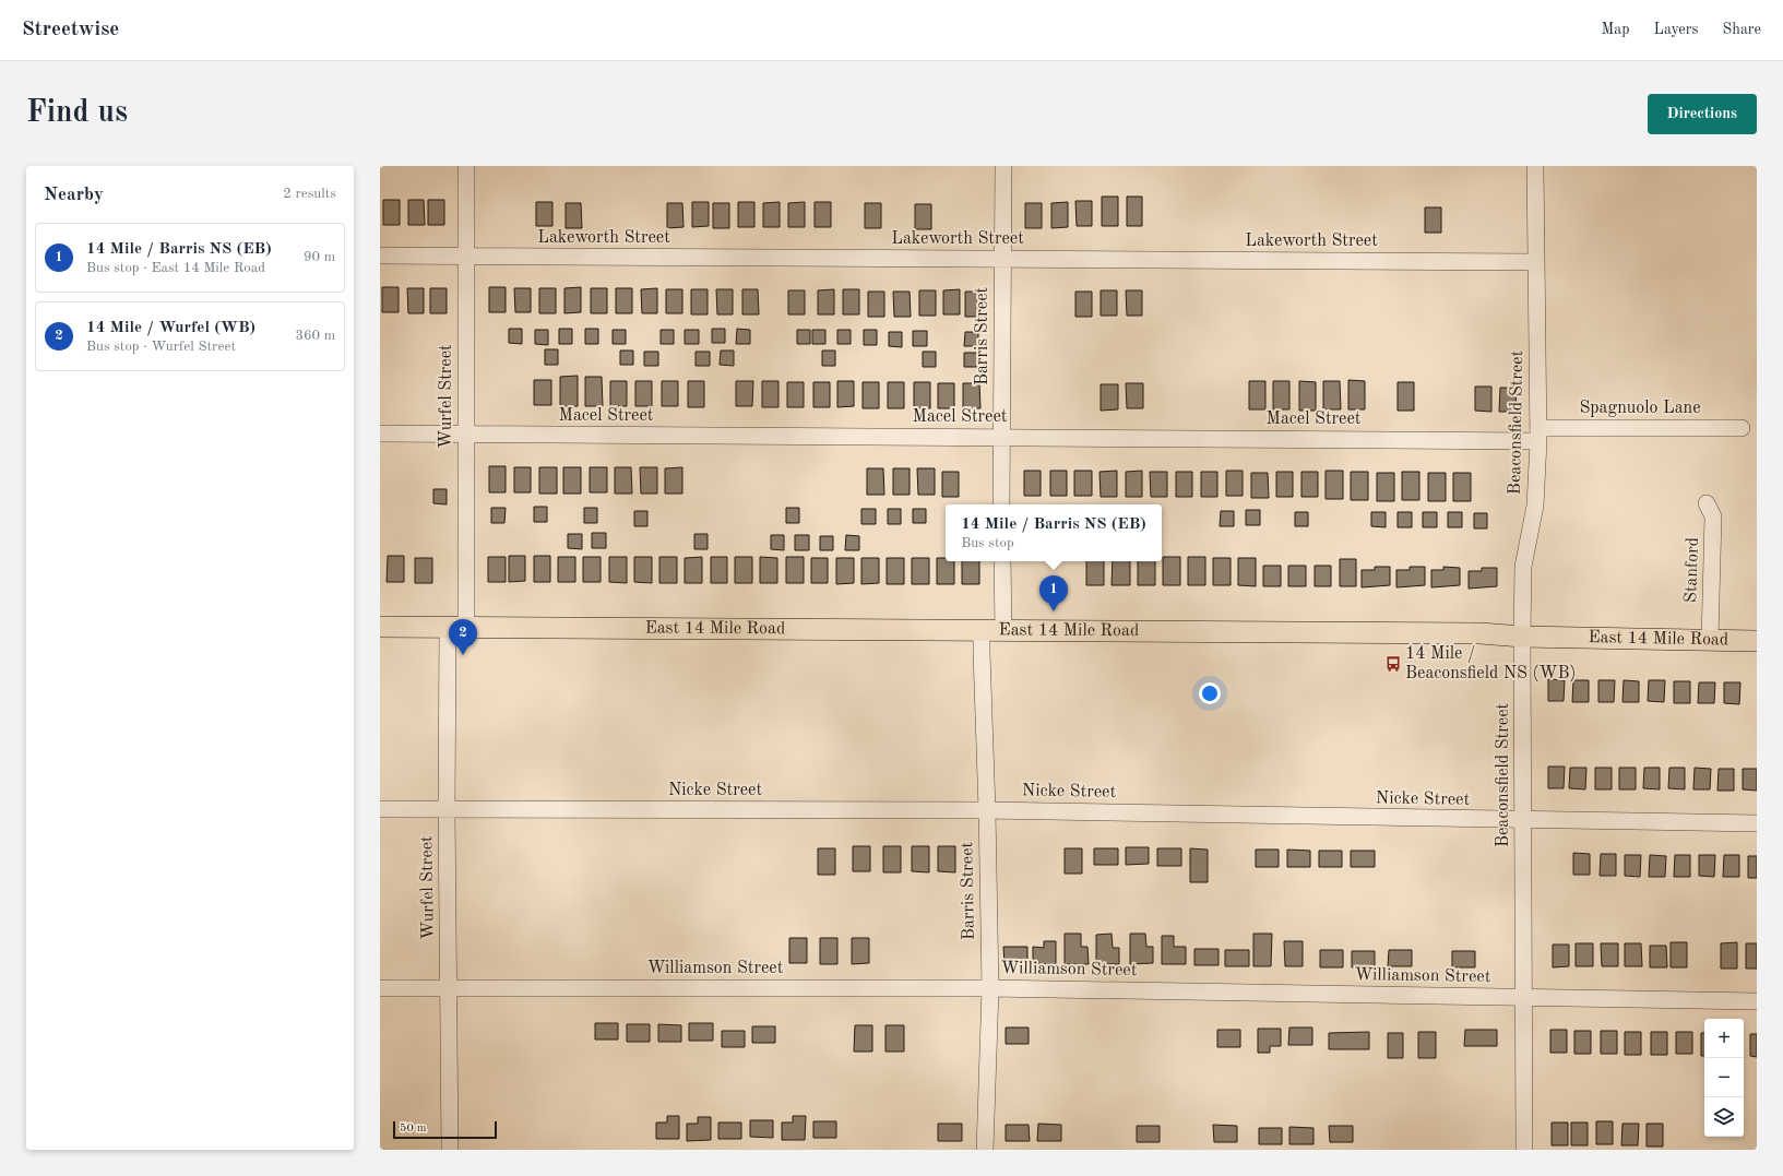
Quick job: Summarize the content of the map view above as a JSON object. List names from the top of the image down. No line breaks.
{"streets":{"main road":["East 14 Mile Road"],"street":["Lakeworth Street","Barris Street","Wurfel Street","Spagnuolo Lane","Macel Street","Beaconsfield Street","Stanford","Nicke Street","Williamson Street"]},"crossings":[["Lakeworth Street","Barris Street"],["Lakeworth Street","Wurfel Street"],["Lakeworth Street","Beaconsfield Street"],["Barris Street","Macel Street"],["Barris Street","East 14 Mile Road"],["Barris Street","Nicke Street"],["Barris Street","Williamson Street"],["Wurfel Street","Macel Street"],["Wurfel Street","East 14 Mile Road"],["Wurfel Street","Nicke Street"],["Wurfel Street","Williamson Street"],["Spagnuolo Lane","Macel Street"],["Spagnuolo Lane","Beaconsfield Street"],["Macel Street","Beaconsfield Street"],["Beaconsfield Street","East 14 Mile Road"],["Beaconsfield Street","Nicke Street"],["Beaconsfield Street","Williamson Street"],["Stanford","East 14 Mile Road"]],"places":{"bus stop":["14 Mile / Beaconsfield NS (WB)"]},"scale_bar":"50 m","page":{"header":"Streetwise","nav":["Map","Layers","Share"],"buttons":"Directions","title":"Find us","heading":["Nearby","2 results"],"list":[{"mark":"1","name":"14 Mile / Barris NS (EB)","note":"Bus stop · East 14 Mile Road","value":"90 m"},{"mark":"2","name":"14 Mile / Wurfel (WB)","note":"Bus stop · Wurfel Street","value":"360 m"}],"popup":["14 Mile / Barris NS (EB)","Bus stop"],"pins":["1","2"],"map_buttons":["+","−"],"scale":"50 m"}}
